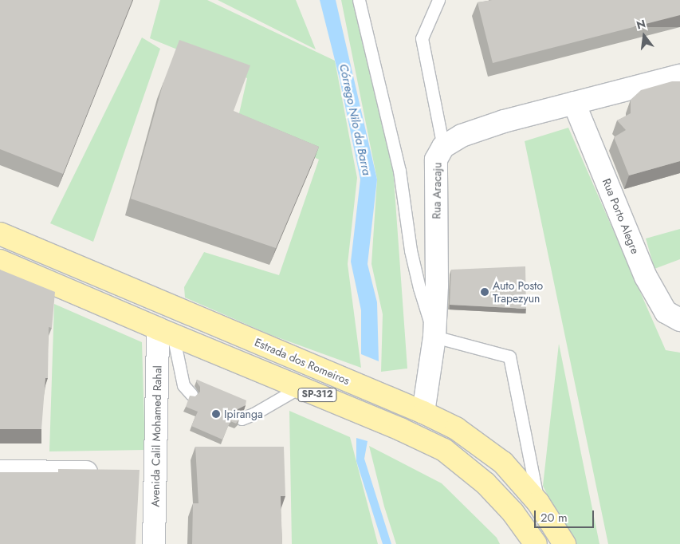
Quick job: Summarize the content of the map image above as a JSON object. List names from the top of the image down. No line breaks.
{"streets":{"main road":["Estrada dos Romeiros","SP-312"],"street":["Rua Aracaju","Rua Porto Alegre","Avenida Calil Mohamed Rahal"]},"crossings":[["Rua Aracaju","Rua Porto Alegre"],["Rua Aracaju","Estrada dos Romeiros"],["SP-312","Avenida Calil Mohamed Rahal"]],"water":["Córrego Nilo da Barra"],"places":["Auto Posto Trapezyun","Ipiranga"],"scale_bar":"20 m","north":"top"}
